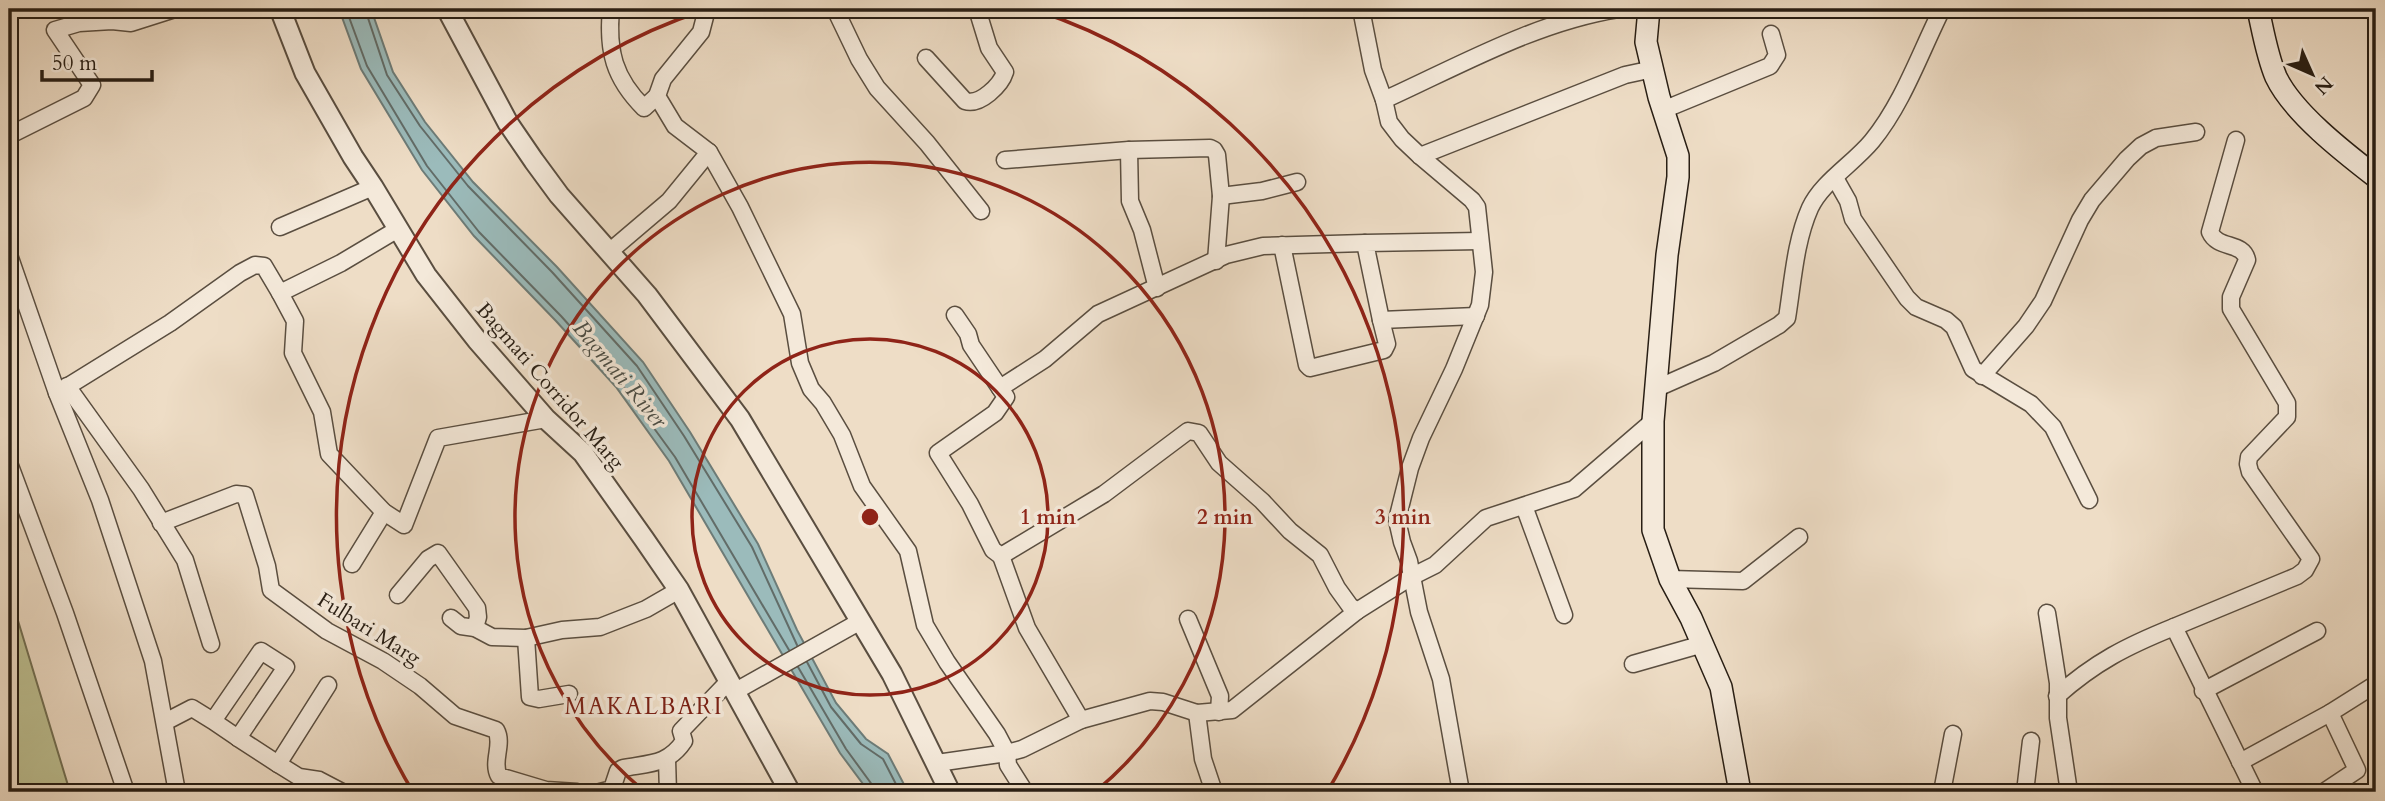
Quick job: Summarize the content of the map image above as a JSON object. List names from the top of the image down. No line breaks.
{"streets":{"street":["Bagmati Corridor Marg","Fulbari Marg"]},"districts":["MAKALBARI"],"water":["Bagmati River"],"scale_bar":"50 m","north":"bottom right","rings":["1 min","2 min","3 min"]}
